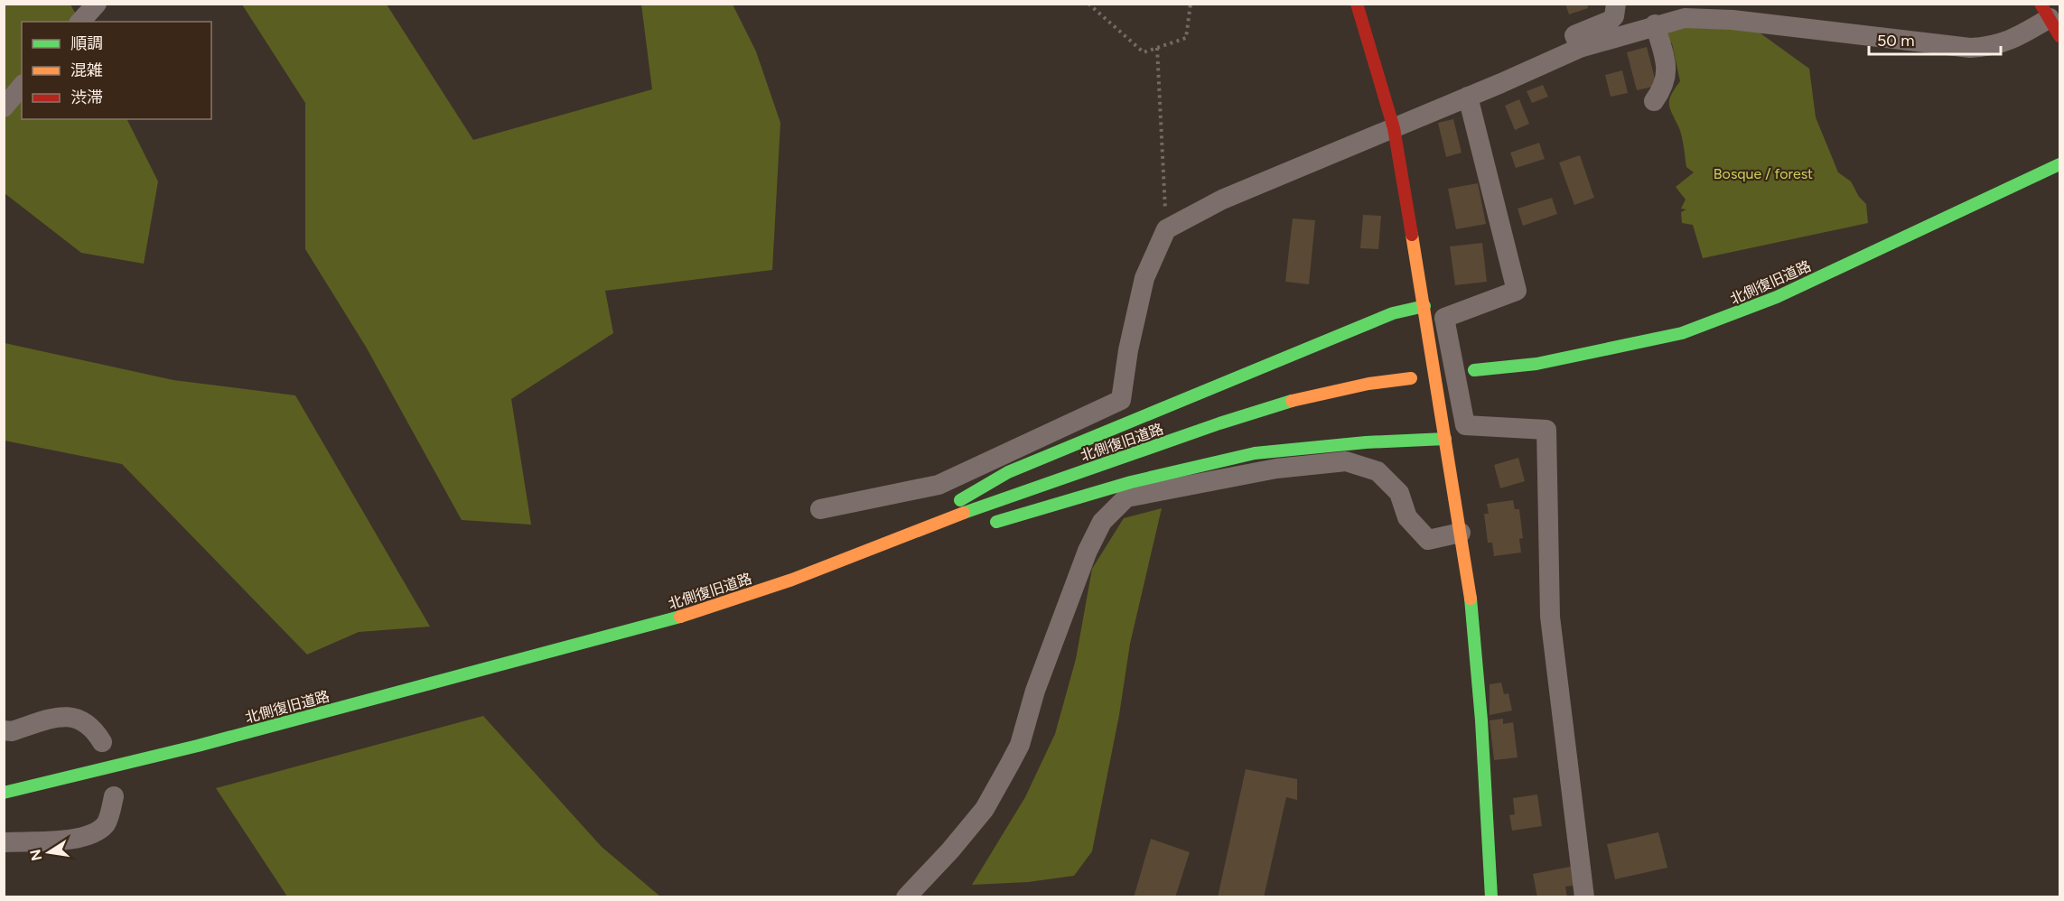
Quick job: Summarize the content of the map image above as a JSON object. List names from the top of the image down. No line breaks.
{"streets":{"main road":["北側復旧道路"]},"parks":["Bosque / forest"],"legend":["順調","混雑","渋滞"],"scale_bar":"50 m","north":"left"}
